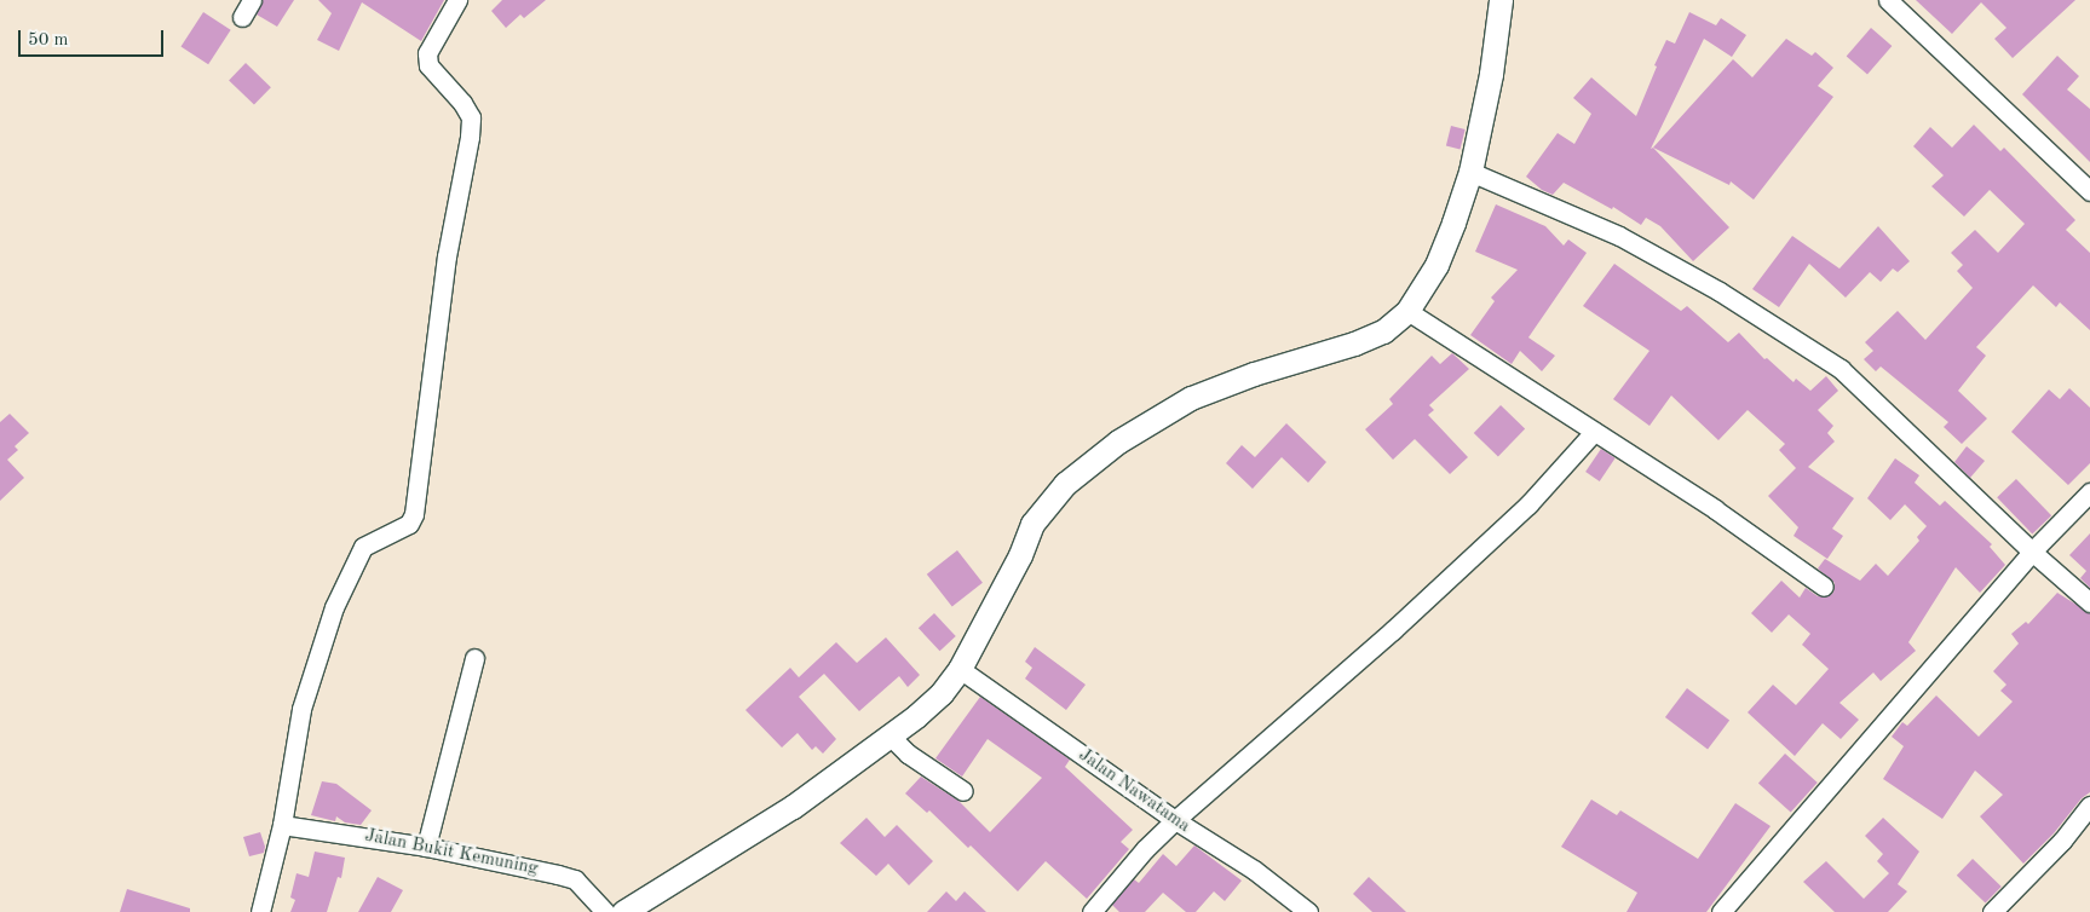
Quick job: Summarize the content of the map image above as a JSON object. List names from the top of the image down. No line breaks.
{"streets":{"street":["Jalan Nawatama","Jalan Bukit Kemuning"]},"scale_bar":"50 m"}
